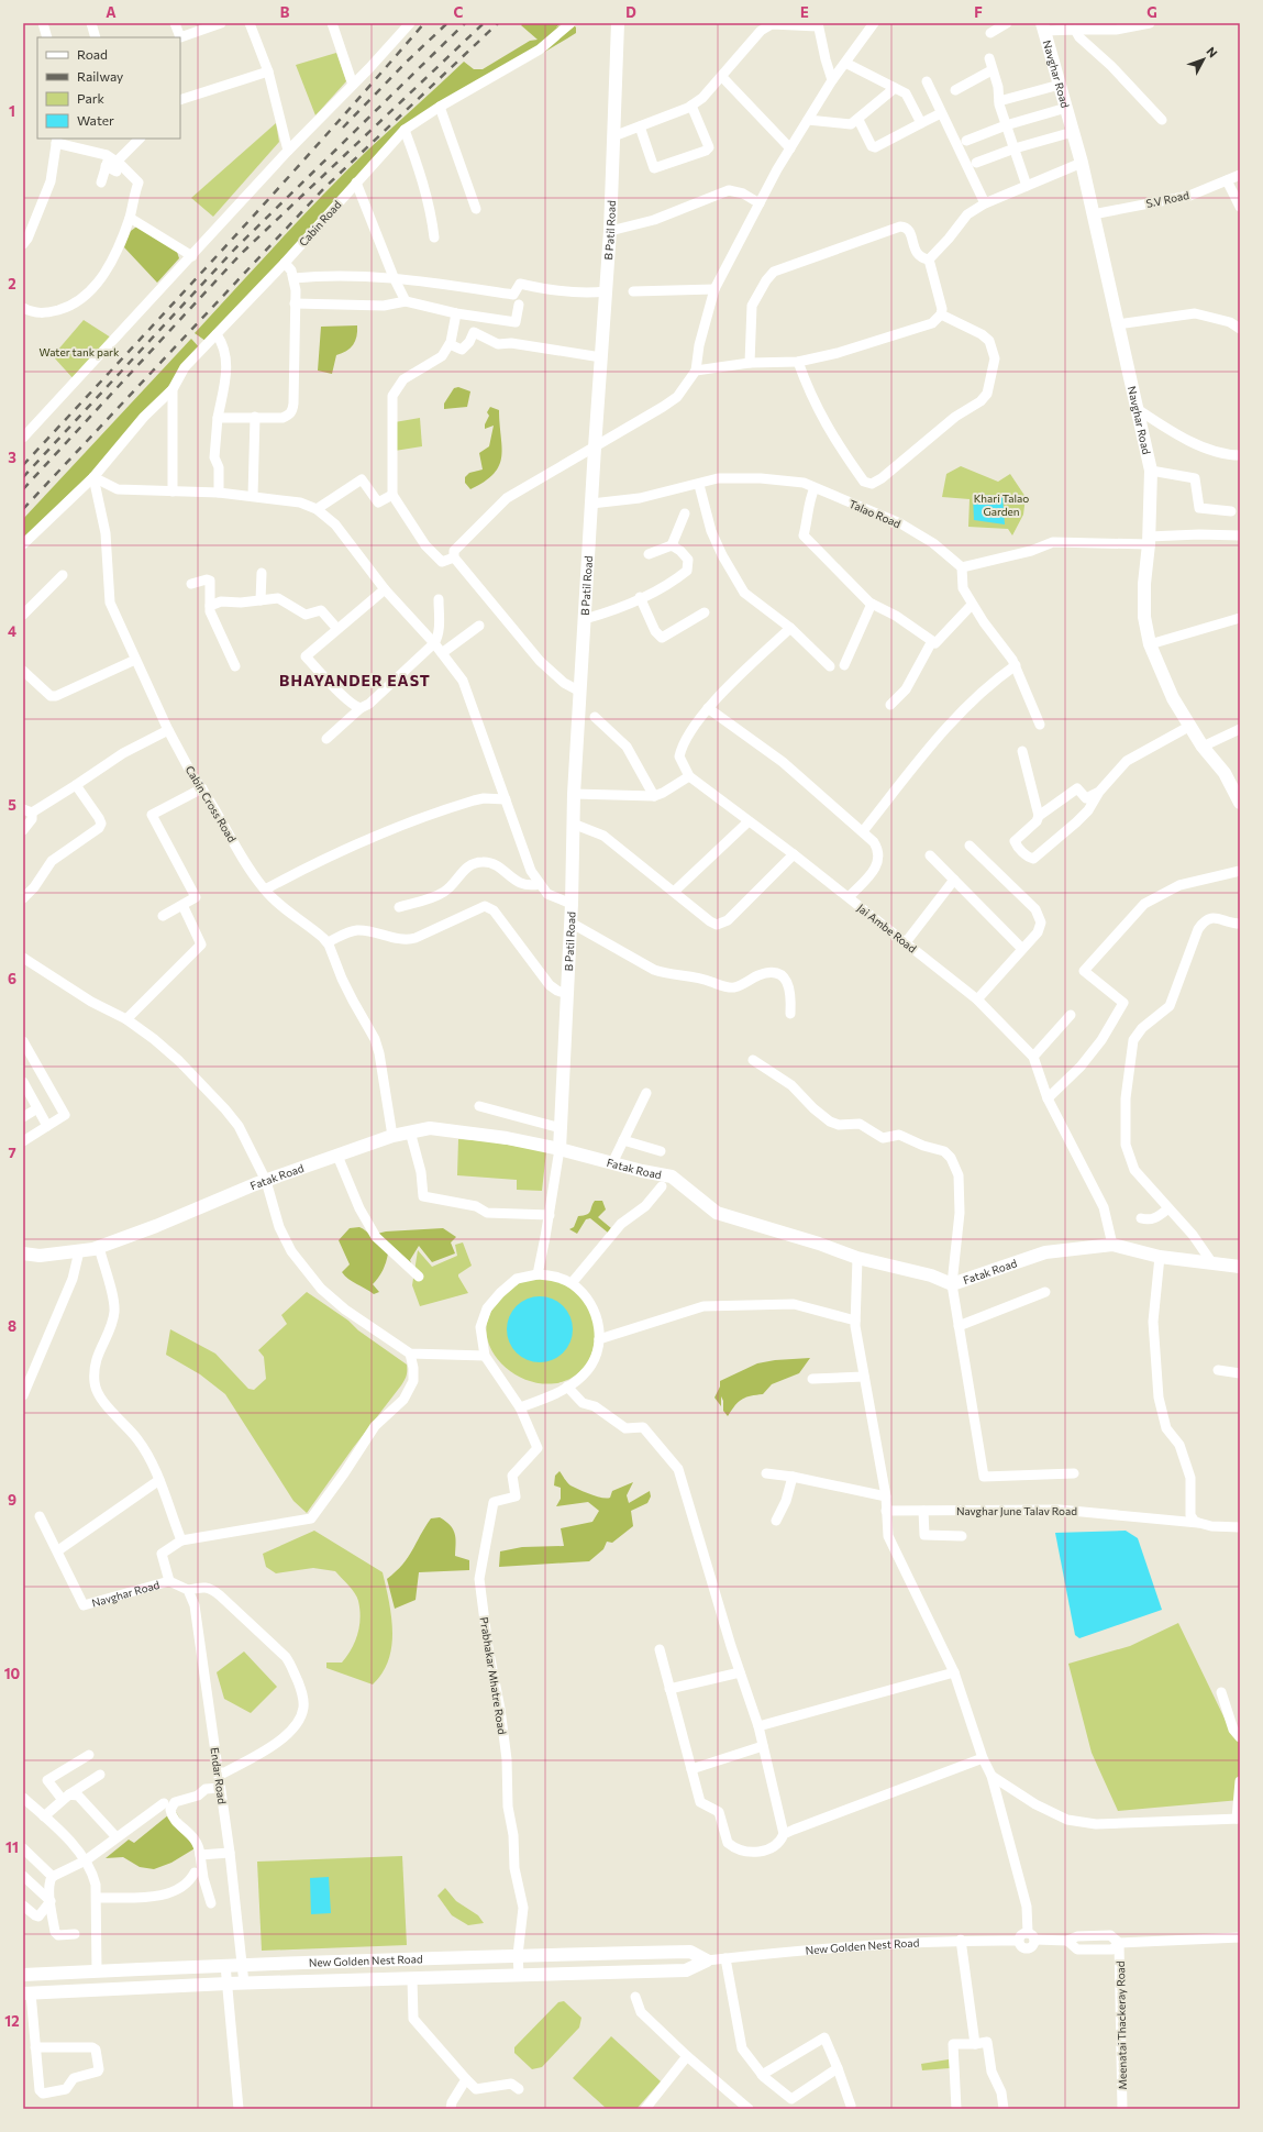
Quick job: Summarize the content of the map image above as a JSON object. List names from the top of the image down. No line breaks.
{"streets":{"main road":["Navghar Road","B Patil Road","Fatak Road","New Golden Nest Road"],"street":["S.V Road","Cabin Road","Talao Road","Cabin Cross Road","Jai Ambe Road","Navghar June Talav Road","Prabhakar Mhatre Road","Endar Road","Meenatai Thackeray Road"]},"crossings":[["Navghar Road","S.V Road"],["B Patil Road","Talao Road"],["B Patil Road","Fatak Road"],["Cabin Cross Road","Fatak Road"],["Jai Ambe Road","Fatak Road"],["Prabhakar Mhatre Road","New Golden Nest Road"],["Endar Road","New Golden Nest Road"]],"districts":["BHAYANDER EAST"],"parks":["Water tank park","Khari Talao Garden"],"legend":["Road","Railway","Park","Water"],"north":"top right","grid":{"columns":["A","B","C","D","E","F","G"],"rows":["1","2","3","4","5","6","7","8","9","10","11","12"]}}
